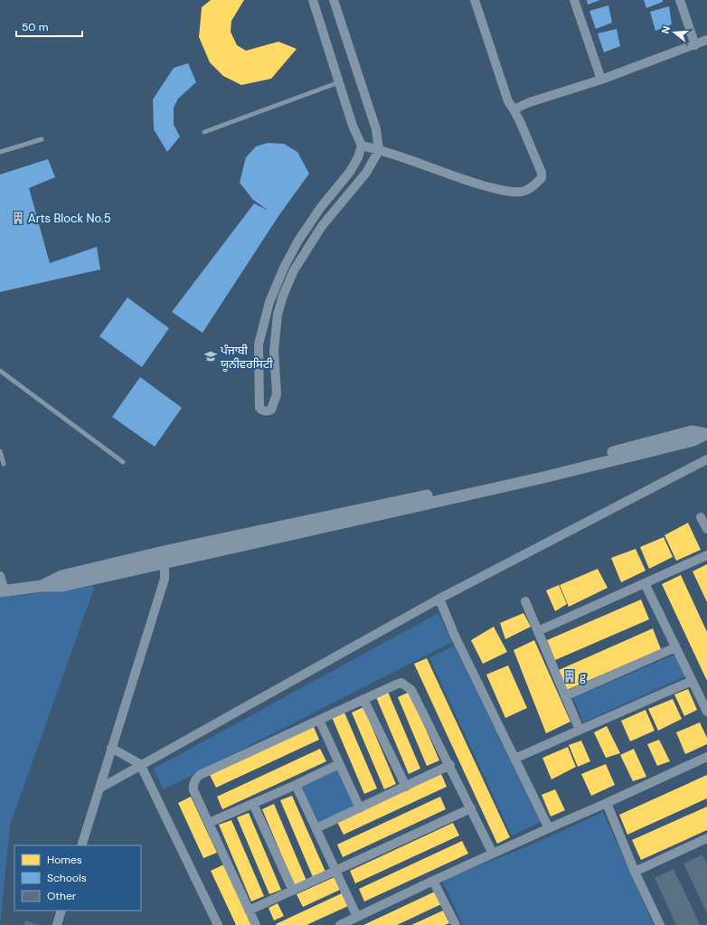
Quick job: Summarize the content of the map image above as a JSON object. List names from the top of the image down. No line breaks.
{"places":{"building":["Arts Block No.5","g"],"school or university":["ਪੰਜਾਬੀ ਯੂਨੀਵਰਸਿਟੀ"]},"legend":["Homes","Schools","Other"],"scale_bar":"50 m","north":"left"}
